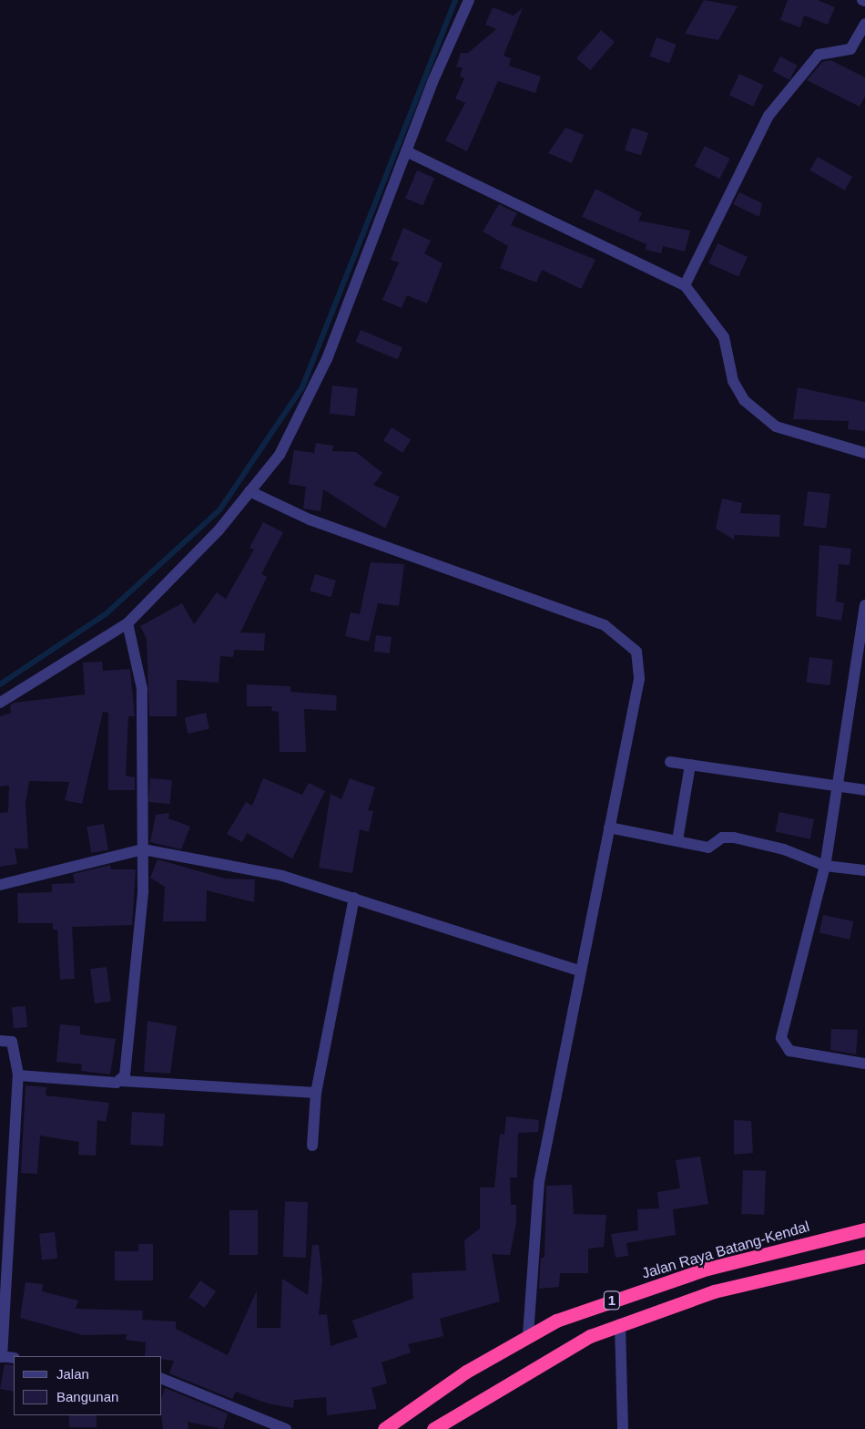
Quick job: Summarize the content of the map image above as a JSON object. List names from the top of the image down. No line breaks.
{"streets":{"highway":["Jalan Raya Batang-Kendal","1"]},"legend":["Jalan","Bangunan"]}
